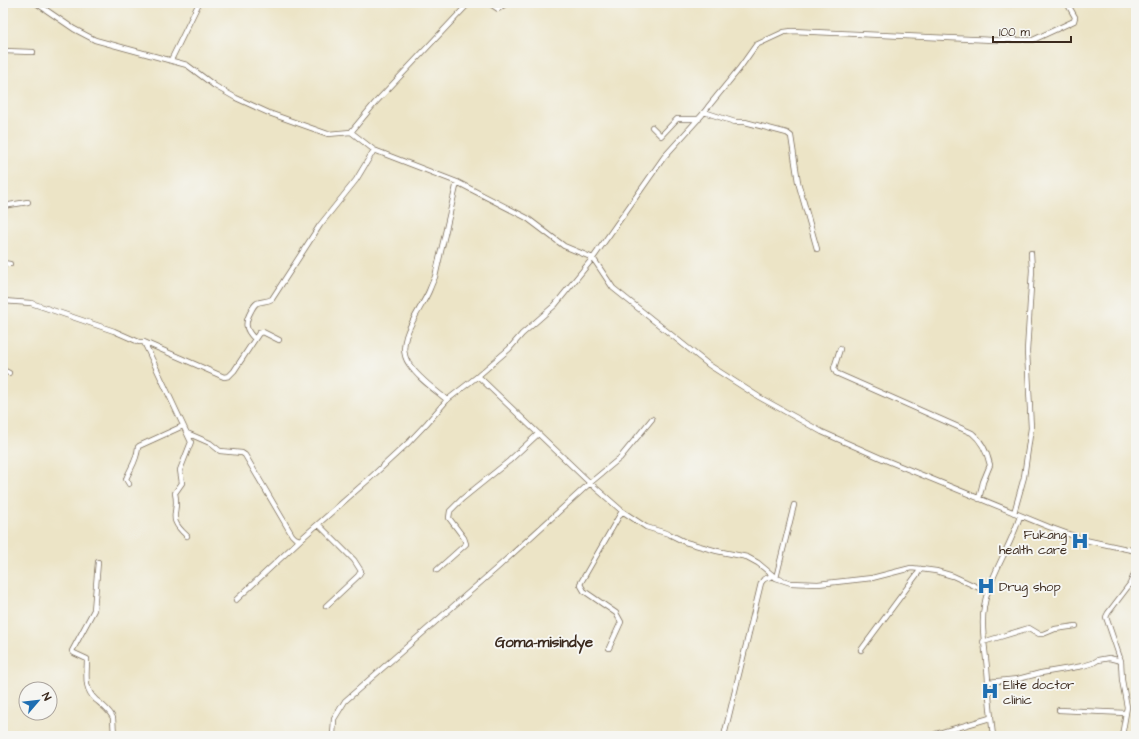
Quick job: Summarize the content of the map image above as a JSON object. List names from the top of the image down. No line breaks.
{"districts":["Goma-misindye"],"places":{"hospital":["Fukang health care","Drug shop","Elite doctor clinic"]},"scale_bar":"100 m","north":"top right"}
